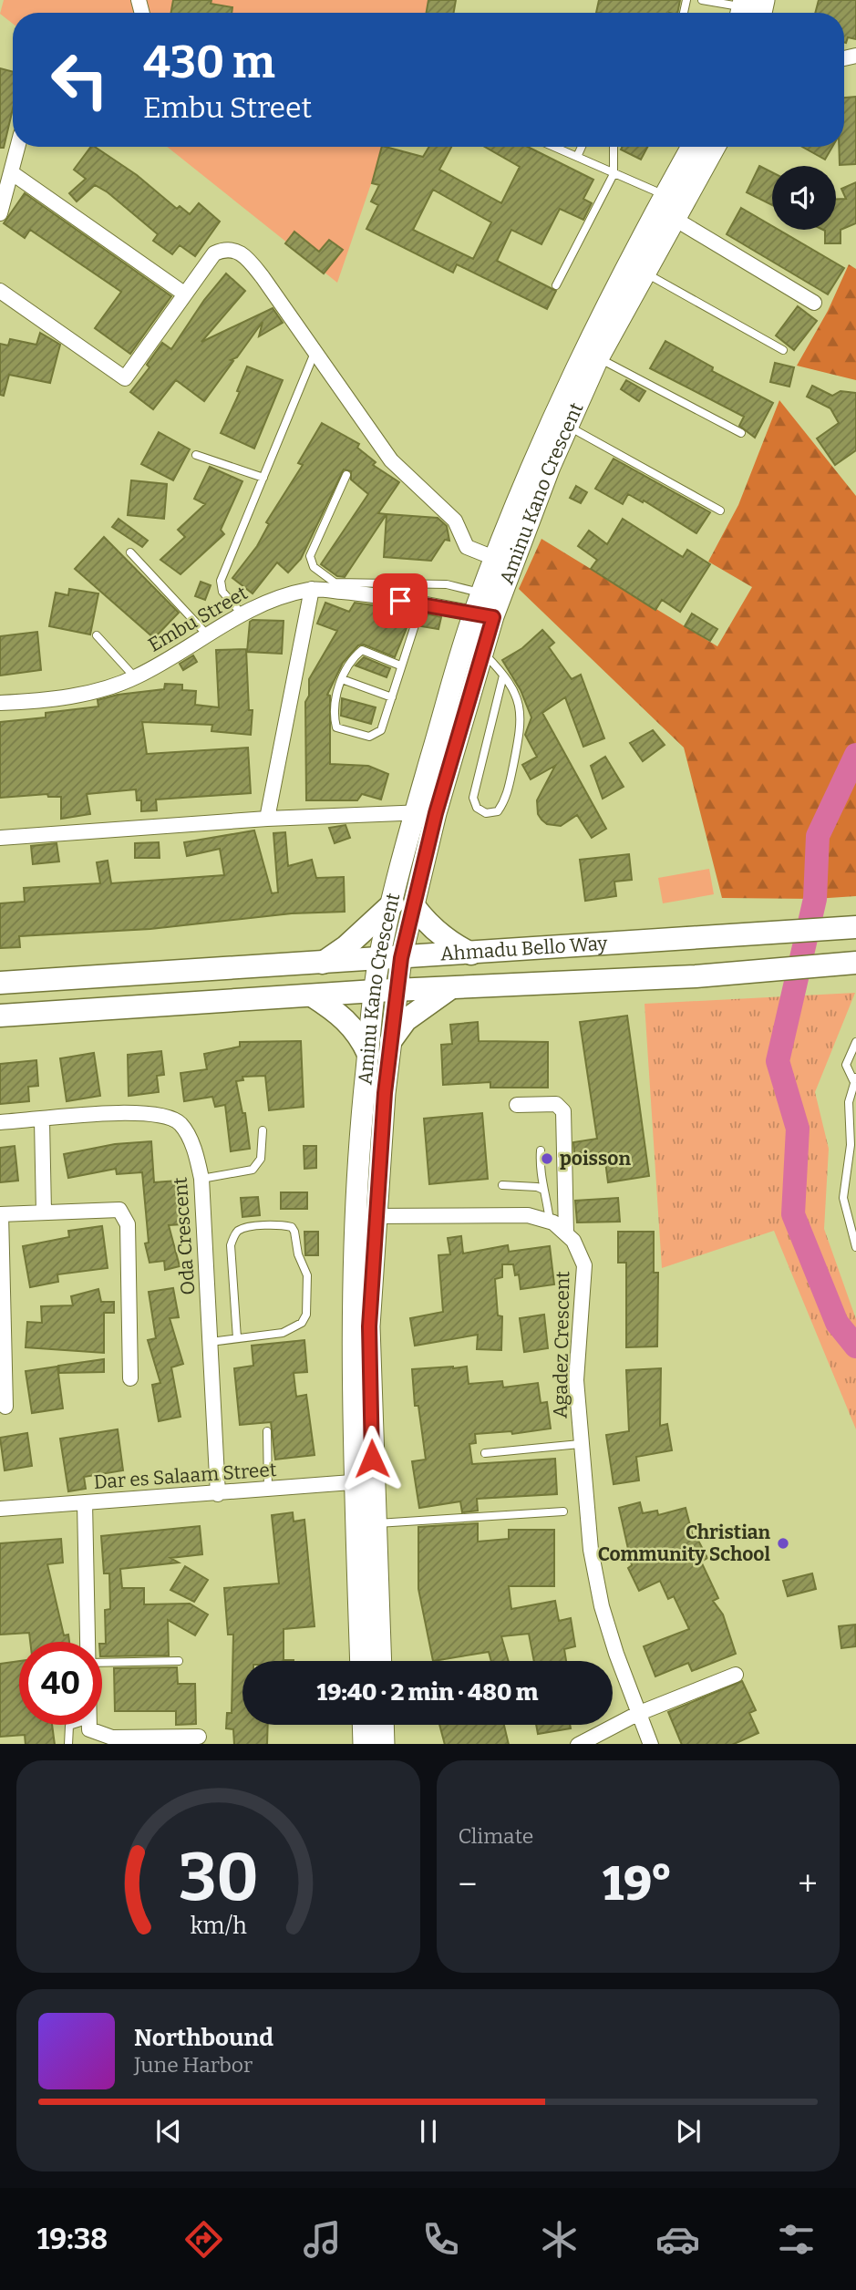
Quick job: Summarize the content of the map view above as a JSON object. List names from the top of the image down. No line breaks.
{"streets":{"main road":["Ahmadu Bello Way"],"street":["Aminu Kano Crescent","Embu Street","Oda Crescent","Agadez Crescent","Dar es Salaam Street"]},"crossings":[["Aminu Kano Crescent","Embu Street"],["Aminu Kano Crescent","Ahmadu Bello Way"],["Aminu Kano Crescent","Agadez Crescent"],["Aminu Kano Crescent","Dar es Salaam Street"],["Oda Crescent","Dar es Salaam Street"]],"places":["poisson","Christian Community School"],"page":{"turn":["430 m","Embu Street"],"limit":"40","trip":"19:40 · 2 min · 480 m","tile":"Climate","heat":["−","19°","+"],"song":["Northbound","June Harbor"],"tabs":"19:38","gauge":["30","km/h"]}}
